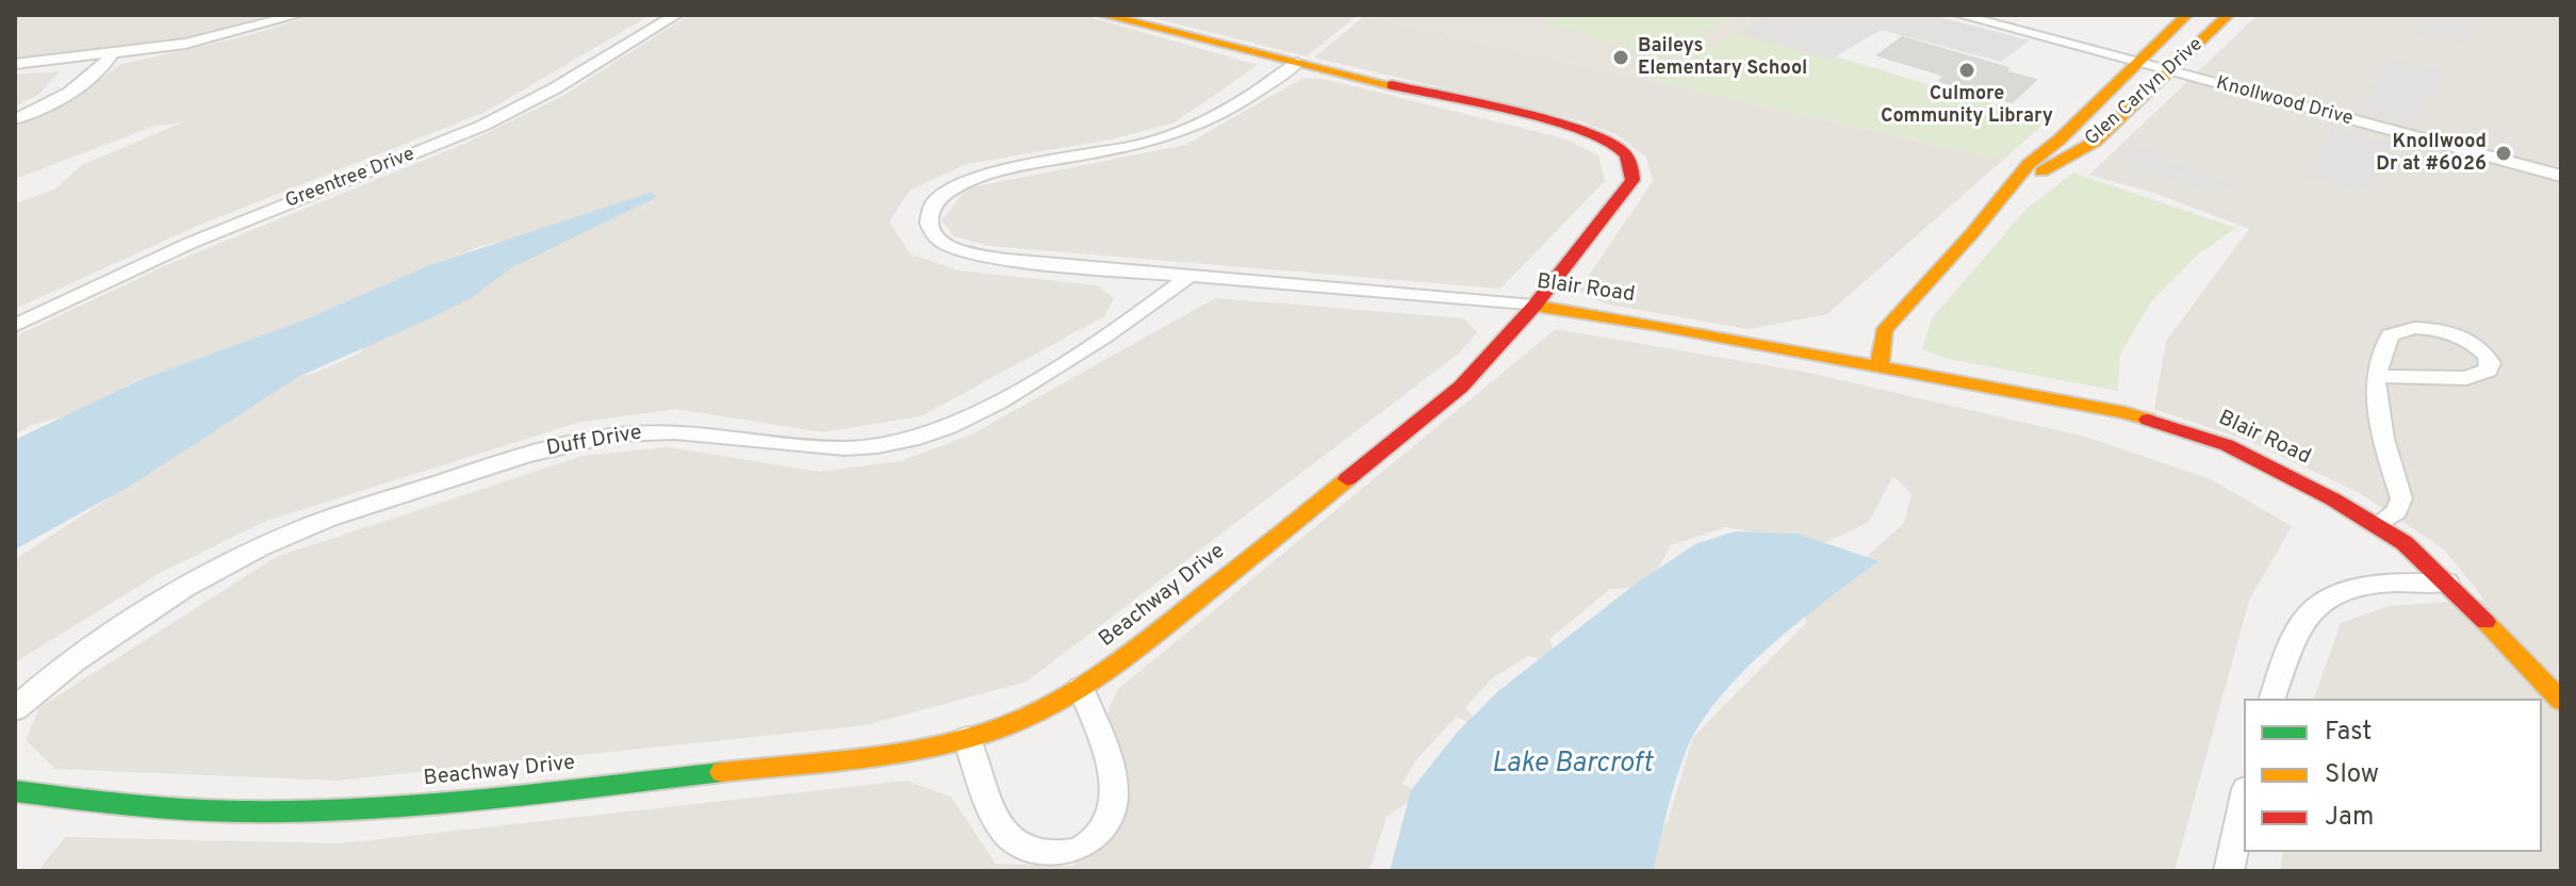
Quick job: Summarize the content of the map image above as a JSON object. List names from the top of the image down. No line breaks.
{"streets":{"street":["Glen Carlyn Drive","Knollwood Drive","Greentree Drive","Blair Road","Duff Drive","Beachway Drive"]},"crossings":[["Glen Carlyn Drive","Knollwood Drive"],["Glen Carlyn Drive","Blair Road"],["Blair Road","Duff Drive"],["Blair Road","Beachway Drive"]],"water":["Lake Barcroft"],"places":["Baileys Elementary School","Culmore Community Library","Knollwood Dr at #6026"],"legend":["Fast","Slow","Jam"]}
